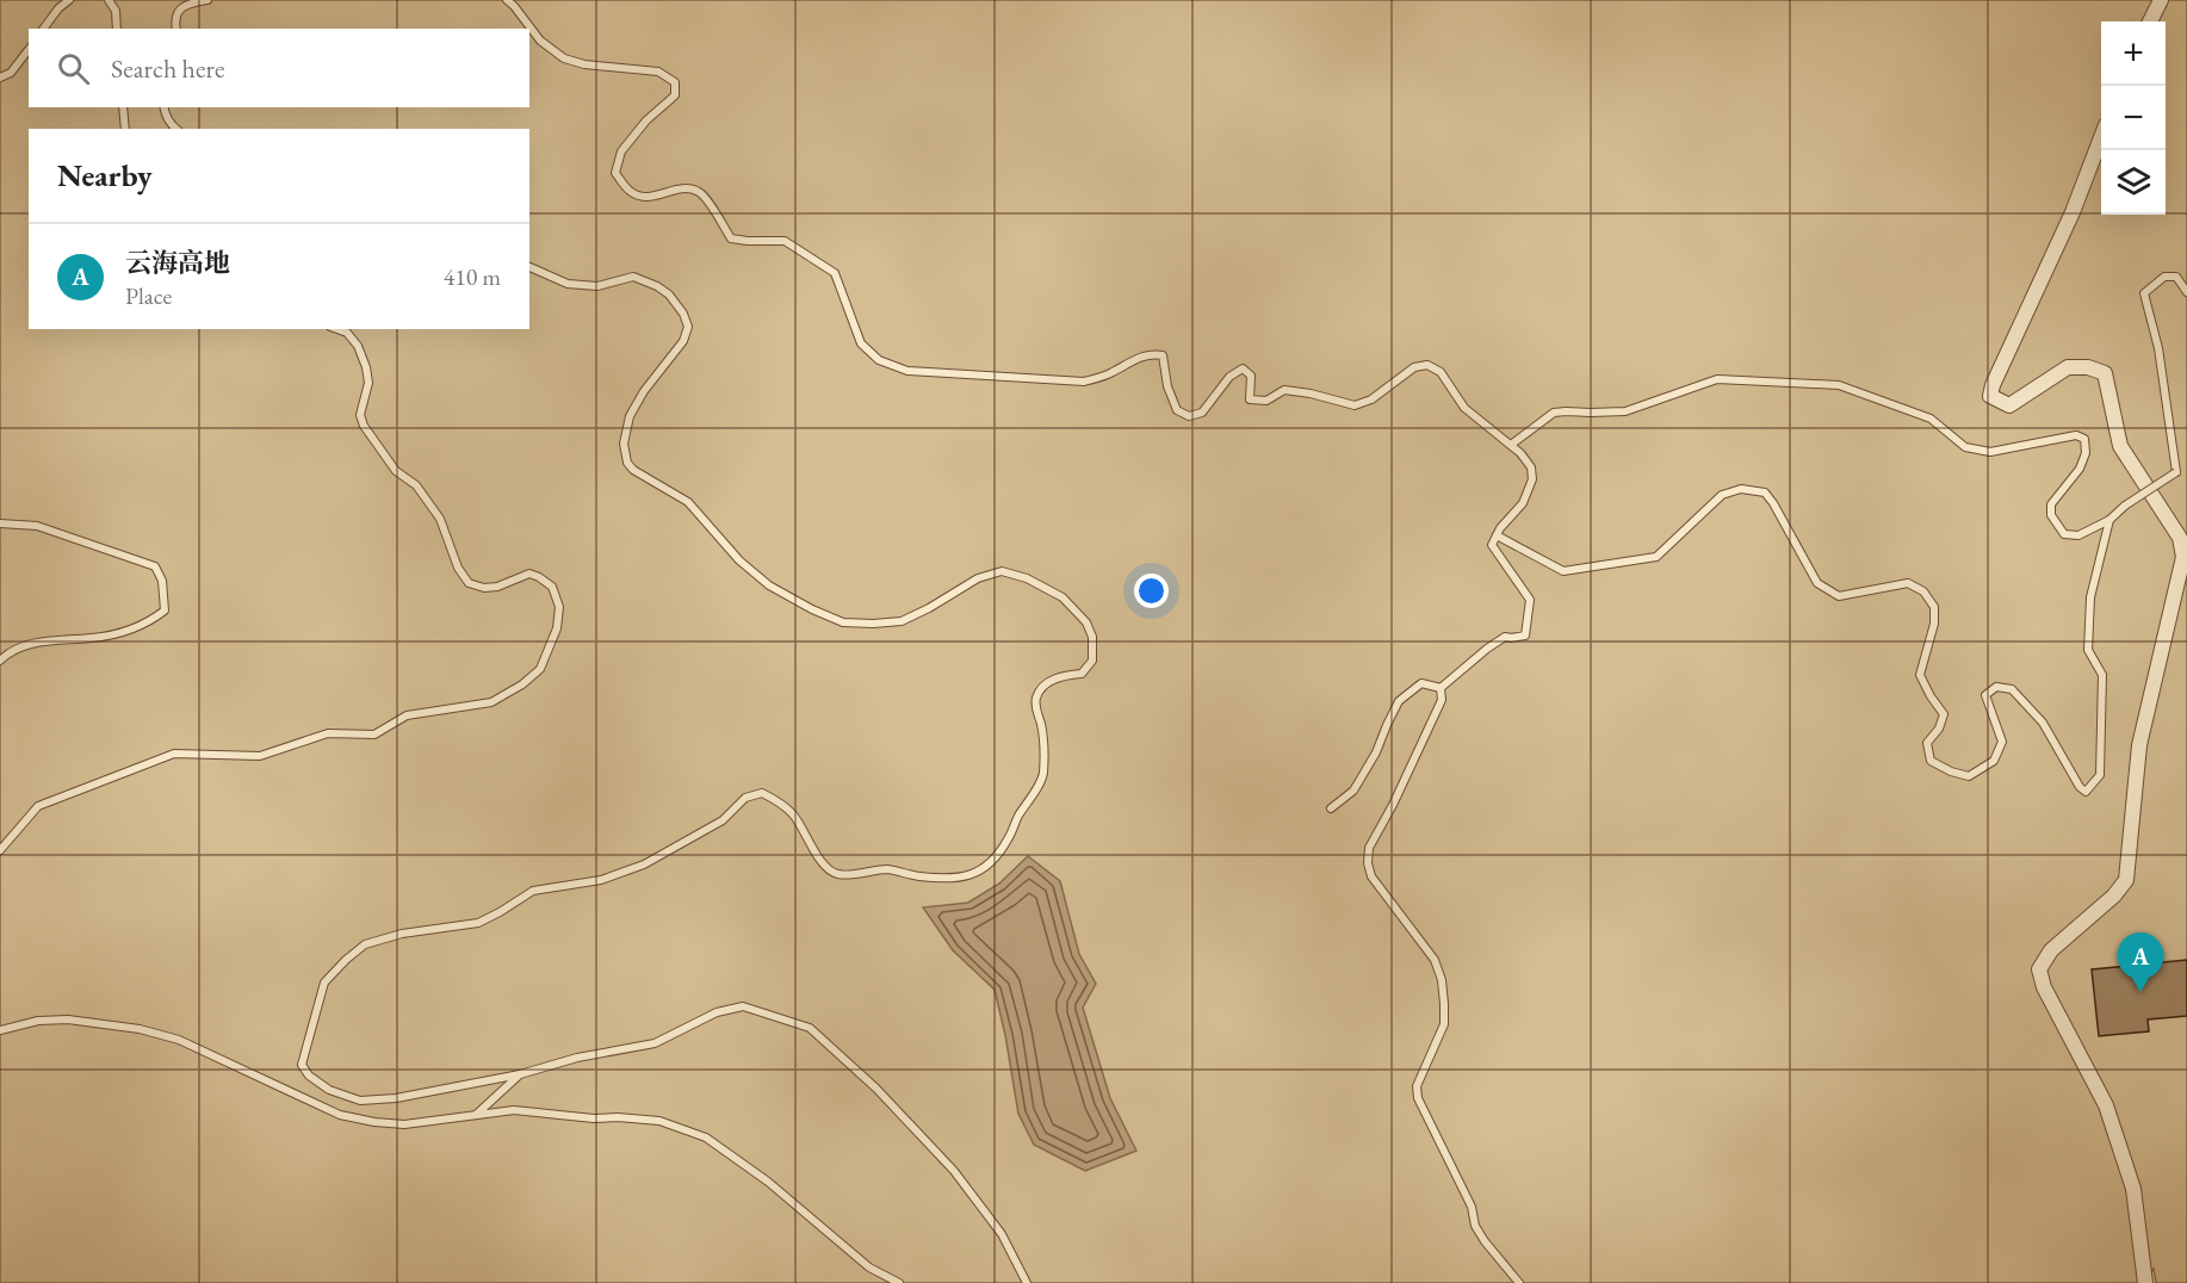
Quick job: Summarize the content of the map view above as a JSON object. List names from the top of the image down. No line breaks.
{"page":{"map_buttons":["+","−"],"search":"Search here","heading":"Nearby","list":[{"mark":"A","name":"云海高地","note":"Place","value":"410 m"}],"pins":"A"}}
